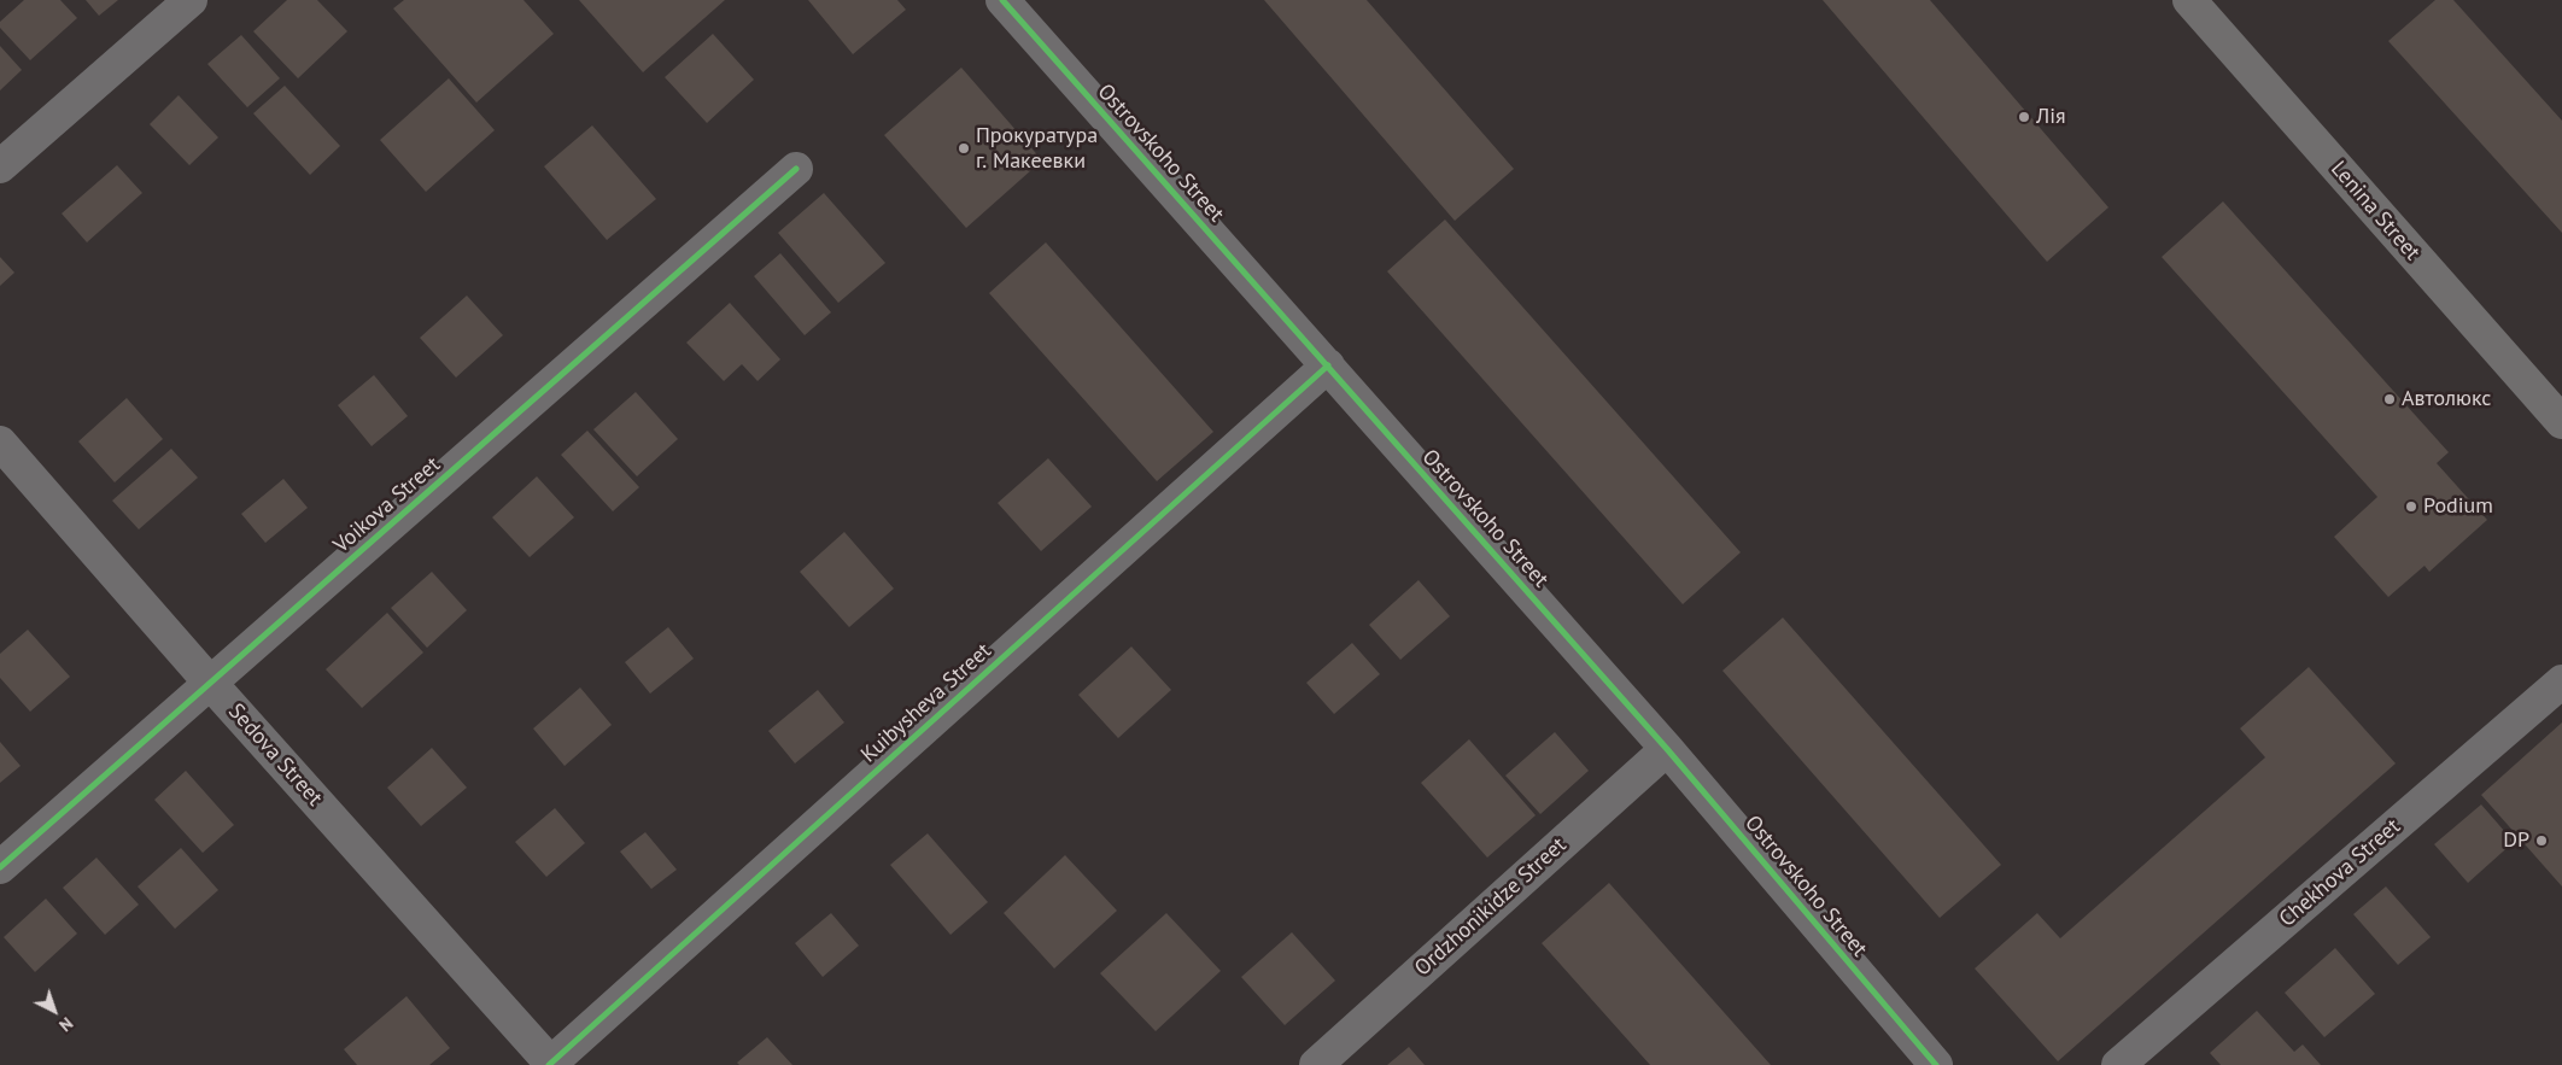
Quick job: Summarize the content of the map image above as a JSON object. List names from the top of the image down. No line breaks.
{"streets":{"main road":["Lenina Street"],"street":["Ostrovskoho Street","Voikova Street","Kuibysheva Street","Sedova Street","Chekhova Street","Ordzhonikidze Street"]},"crossings":[["Ostrovskoho Street","Kuibysheva Street"],["Ostrovskoho Street","Ordzhonikidze Street"],["Voikova Street","Sedova Street"],["Kuibysheva Street","Sedova Street"]],"places":["Лія","Прокуратура г. Макеевки","Автолюкс","Podium","DP"],"north":"bottom right"}
